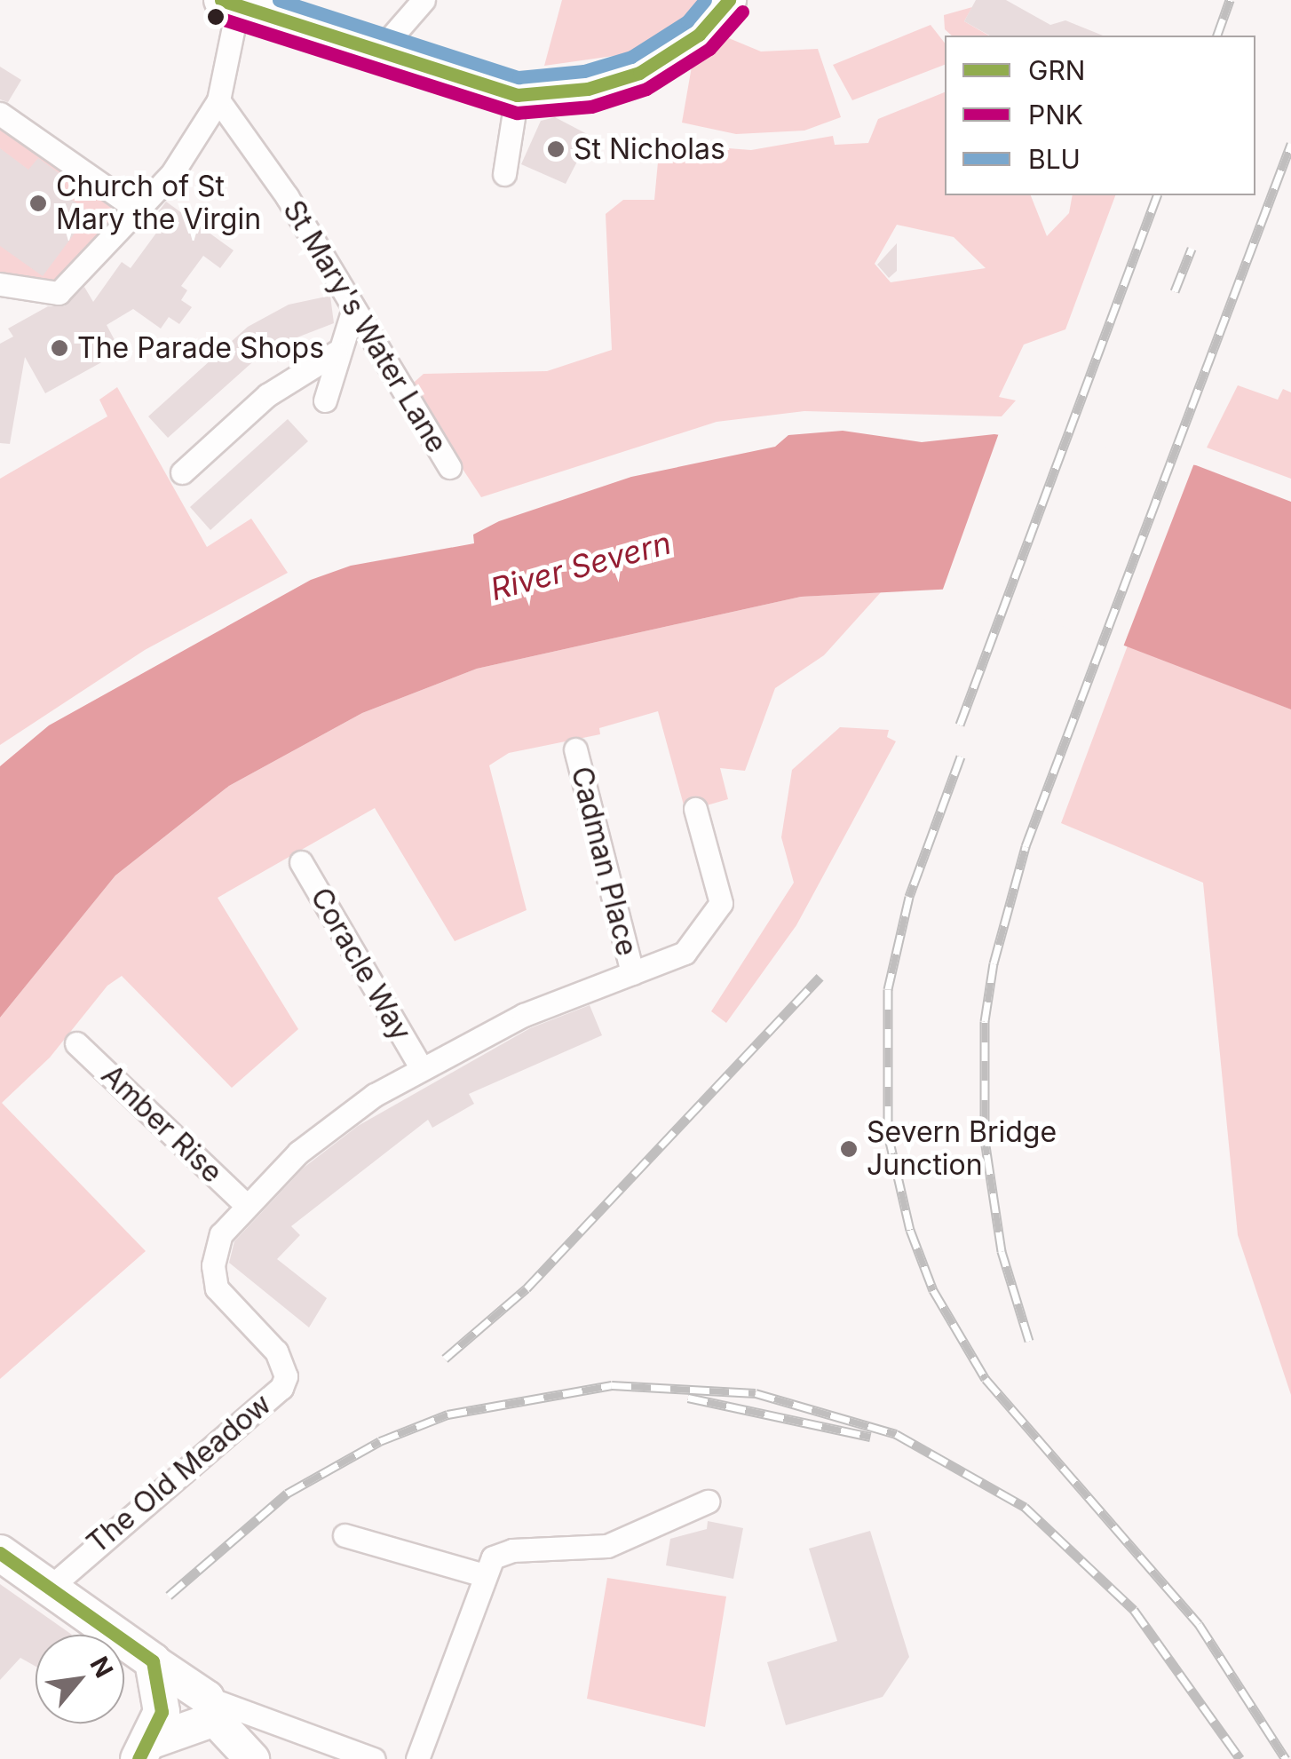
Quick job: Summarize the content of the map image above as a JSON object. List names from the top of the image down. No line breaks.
{"streets":{"street":["St Mary's Water Lane","Cadman Place","Coracle Way","Amber Rise","The Old Meadow"]},"crossings":[["Cadman Place","The Old Meadow"],["Coracle Way","The Old Meadow"],["Amber Rise","The Old Meadow"]],"water":["River Severn"],"places":["St Nicholas","Church of St Mary the Virgin","The Parade Shops","Severn Bridge Junction"],"lines":["transit line GRN","transit line BLU","transit line PNK"],"legend":["GRN","PNK","BLU"],"north":"top right"}
